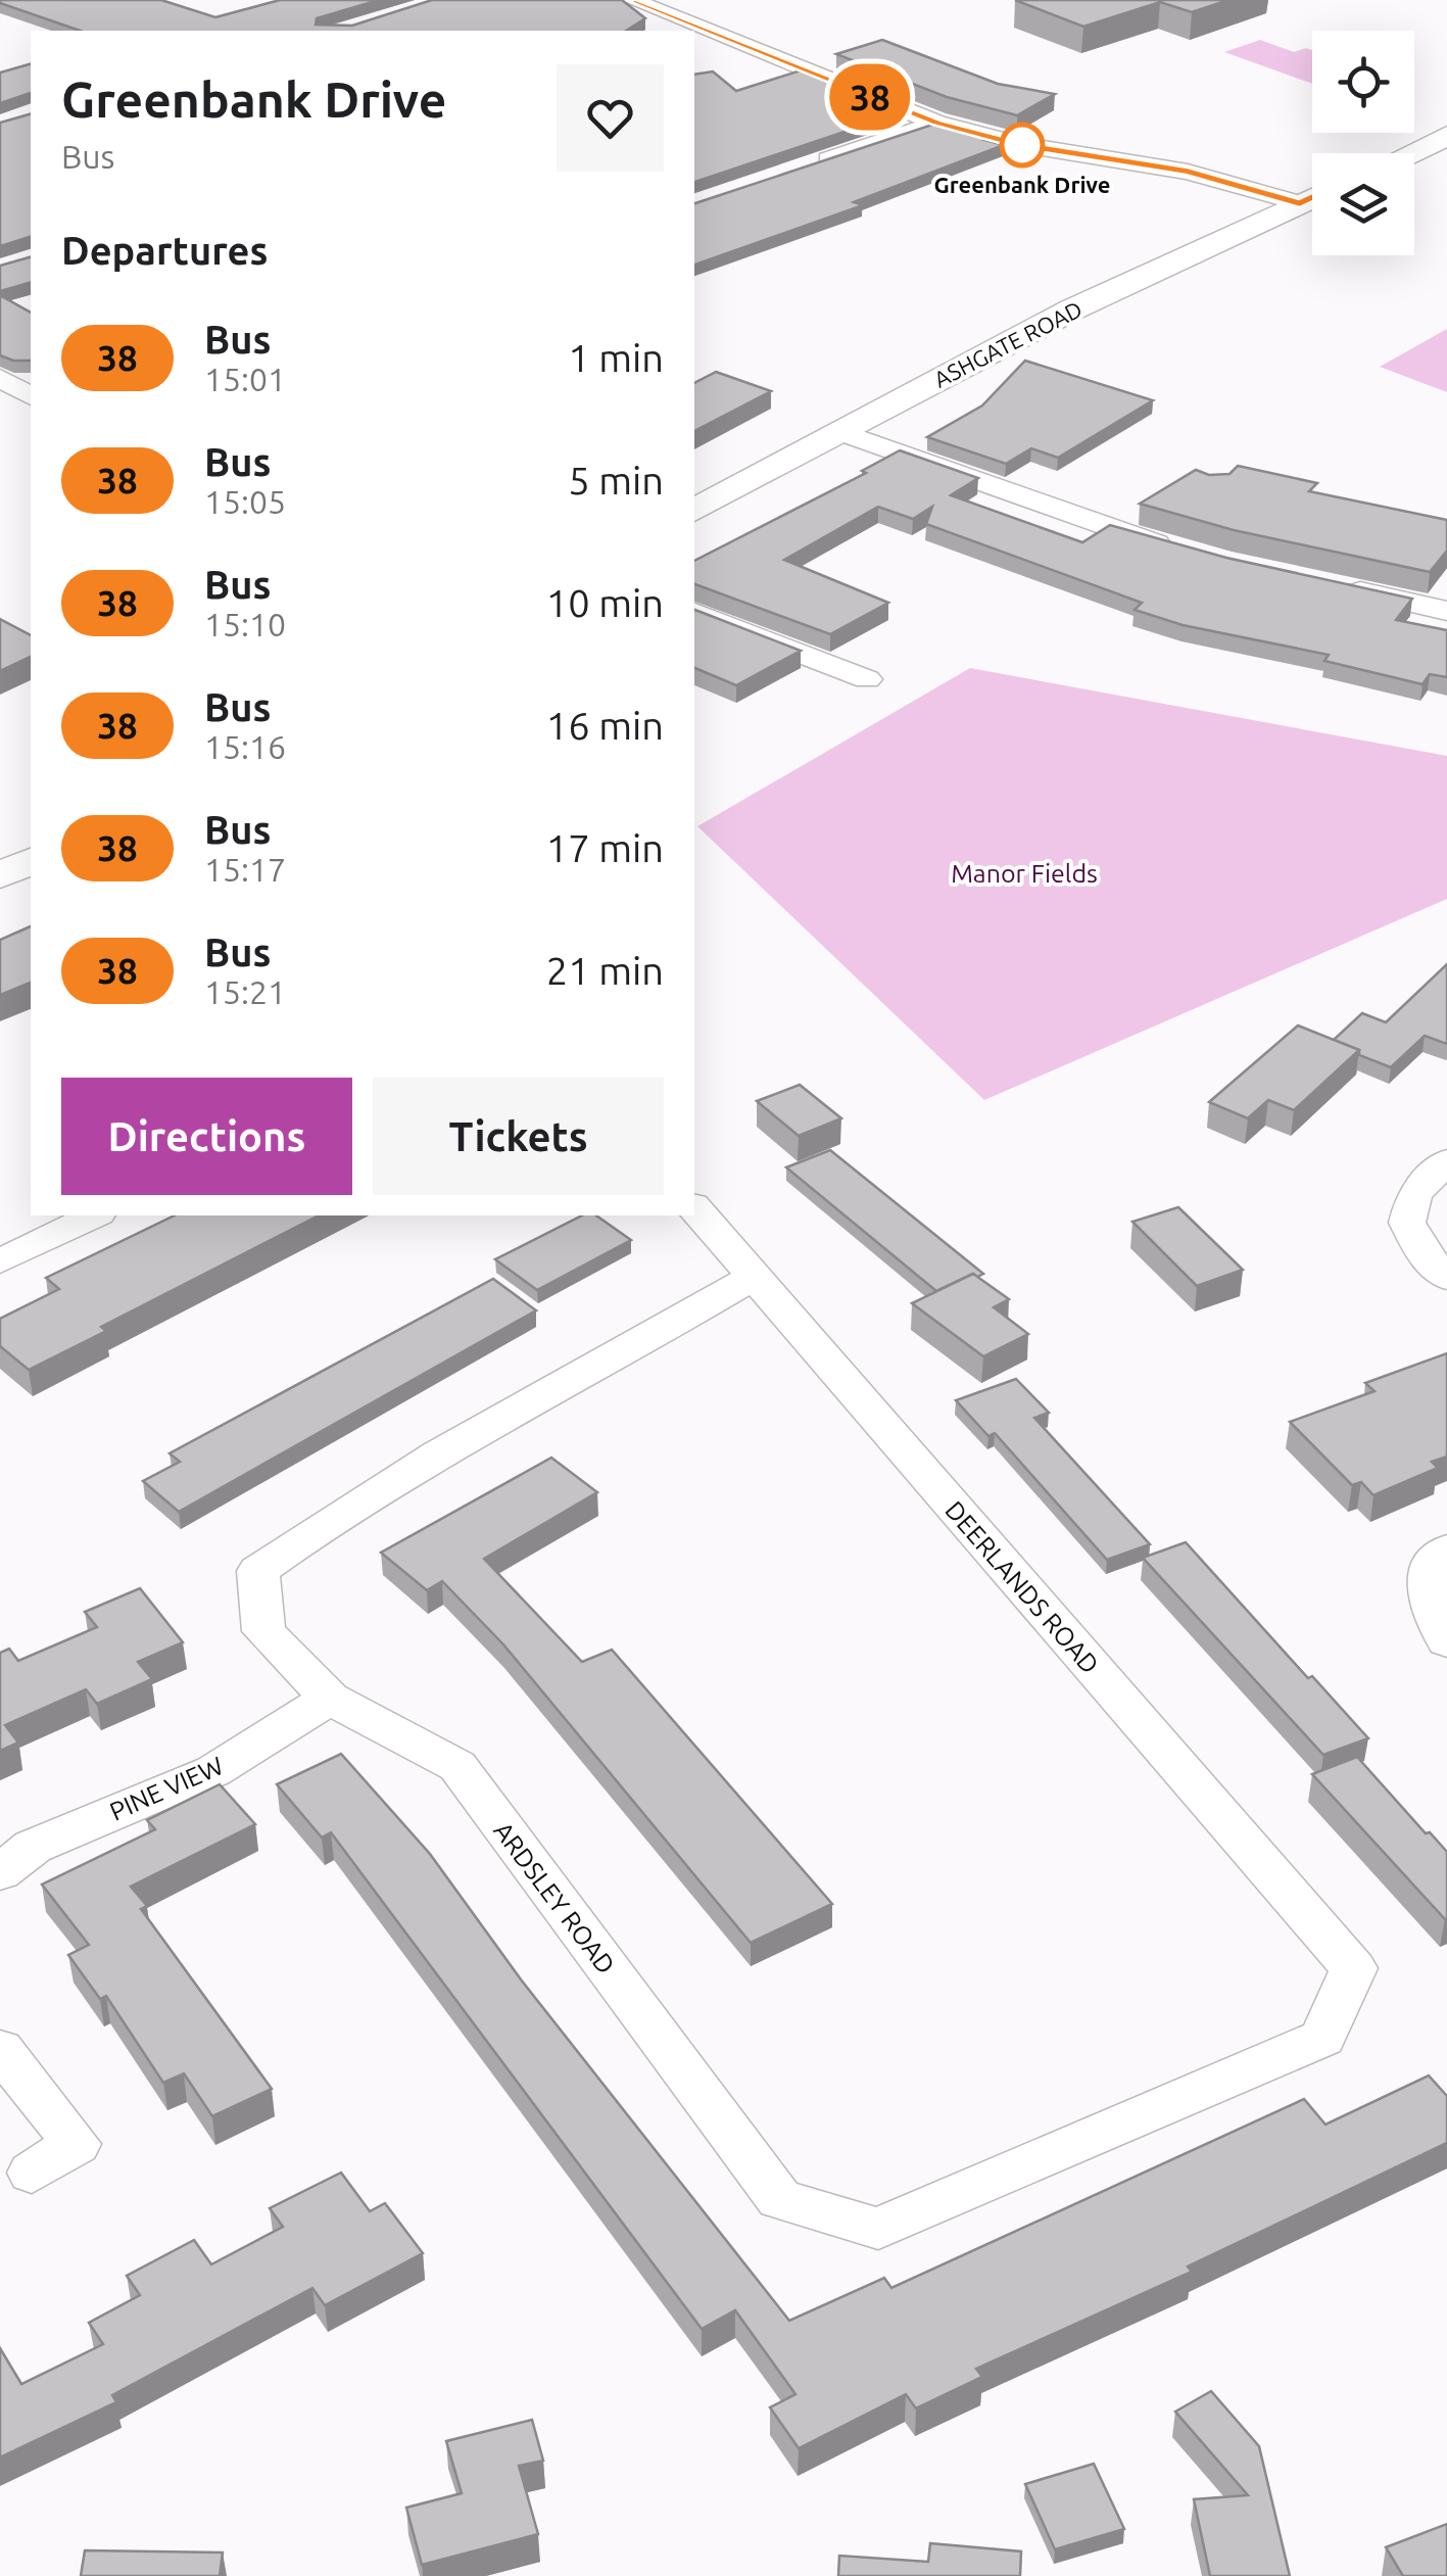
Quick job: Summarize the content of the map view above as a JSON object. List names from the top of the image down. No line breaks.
{"streets":{"street":["ASHGATE ROAD","DEERLANDS ROAD","PINE VIEW","ARDSLEY ROAD"]},"crossings":[["DEERLANDS ROAD","ARDSLEY ROAD"],["PINE VIEW","ARDSLEY ROAD"]],"parks":["Manor Fields"],"places":["Greenbank Drive"],"lines":["bus line 38"],"page":{"on_map":"38","heading":[["Greenbank Drive","Bus"],"Departures"],"list":[{"mark":"38","name":"Bus","note":"15:01","value":"1 min"},{"mark":"38","name":"Bus","note":"15:05","value":"5 min"},{"mark":"38","name":"Bus","note":"15:10","value":"10 min"},{"mark":"38","name":"Bus","note":"15:16","value":"16 min"},{"mark":"38","name":"Bus","note":"15:17","value":"17 min"},{"mark":"38","name":"Bus","note":"15:21","value":"21 min"}],"buttons":["Directions","Tickets"]}}
